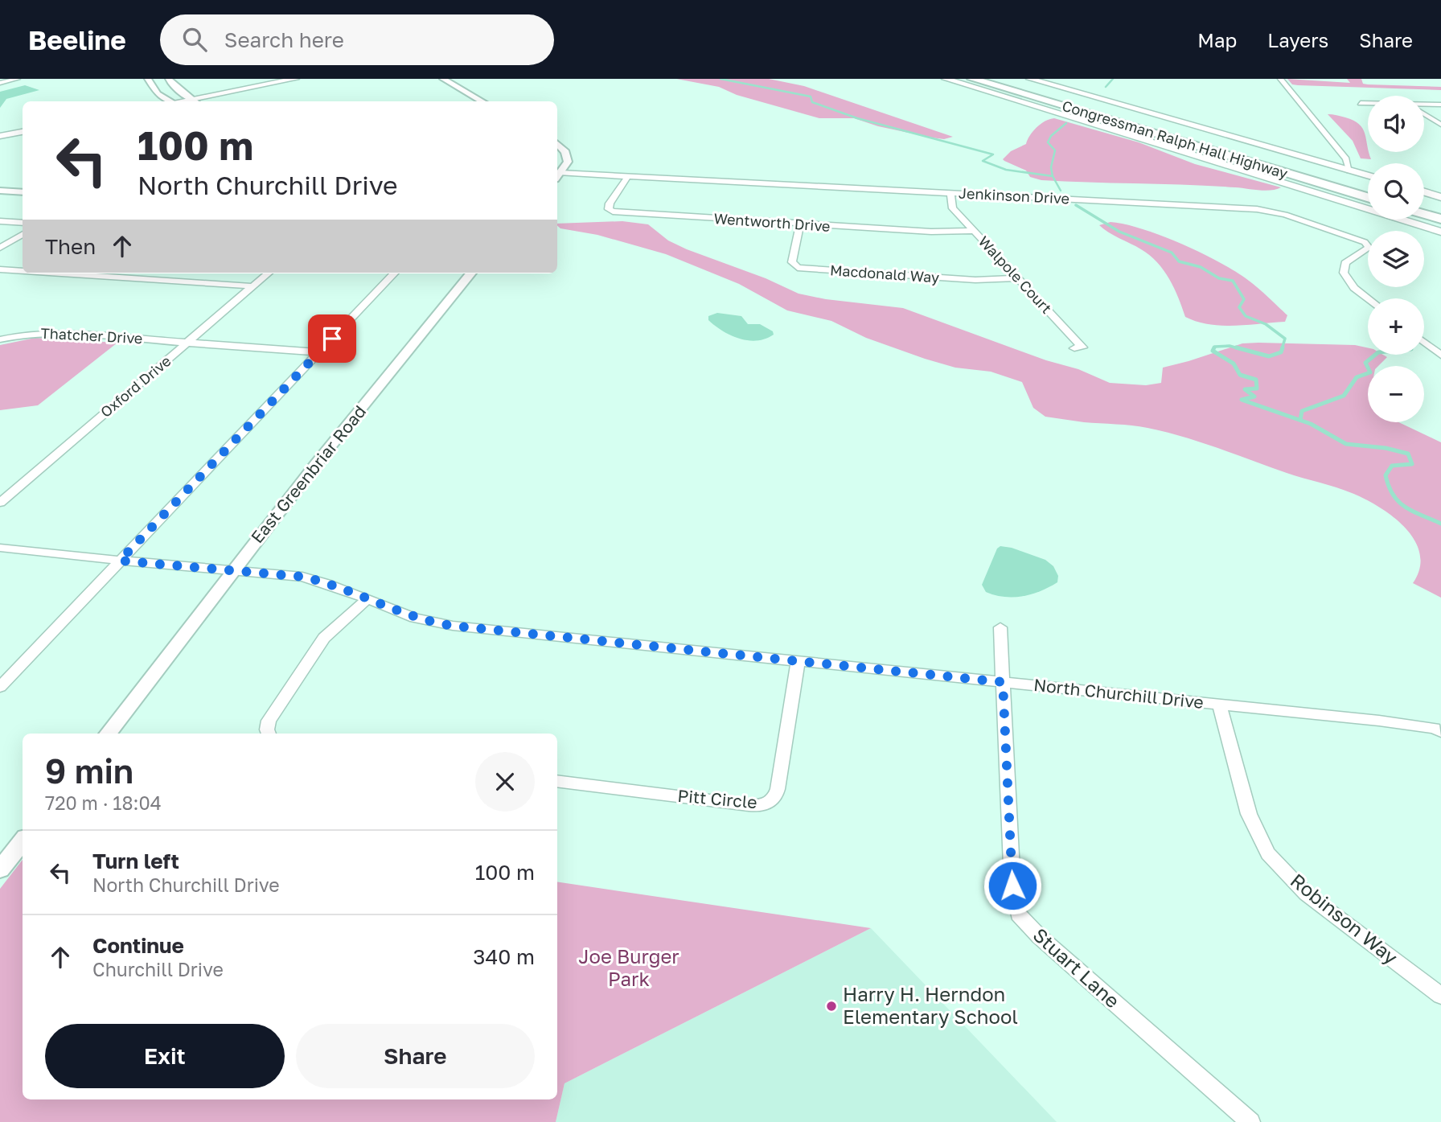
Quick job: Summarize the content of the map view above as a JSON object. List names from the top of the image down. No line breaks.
{"streets":{"highway":["Congressman Ralph Hall Highway"],"street":["Jenkinson Drive","Wentworth Drive","Macdonald Way","Walpole Court","Thatcher Drive","Oxford Drive","East Greenbriar Road","North Churchill Drive","Pitt Circle","Robinson Way","Stuart Lane"]},"crossings":[["Jenkinson Drive","Wentworth Drive"],["Jenkinson Drive","Walpole Court"],["Wentworth Drive","Macdonald Way"],["Wentworth Drive","Walpole Court"],["Macdonald Way","Walpole Court"],["Thatcher Drive","Oxford Drive"],["East Greenbriar Road","North Churchill Drive"],["North Churchill Drive","Pitt Circle"],["North Churchill Drive","Robinson Way"],["North Churchill Drive","Stuart Lane"]],"parks":["Joe Burger Park"],"places":["Harry H. Herndon Elementary School"],"page":{"header":"Beeline","search":"Search here","nav":["Map","Layers","Share"],"map_buttons":["+","−"],"turn":["100 m","North Churchill Drive"],"then":"Then","heading":["9 min","720 m · 18:04"],"list":[{"name":"Turn left","note":"North Churchill Drive","value":"100 m"},{"name":"Continue","note":"Churchill Drive","value":"340 m"}],"buttons":["Exit","Share"]}}
